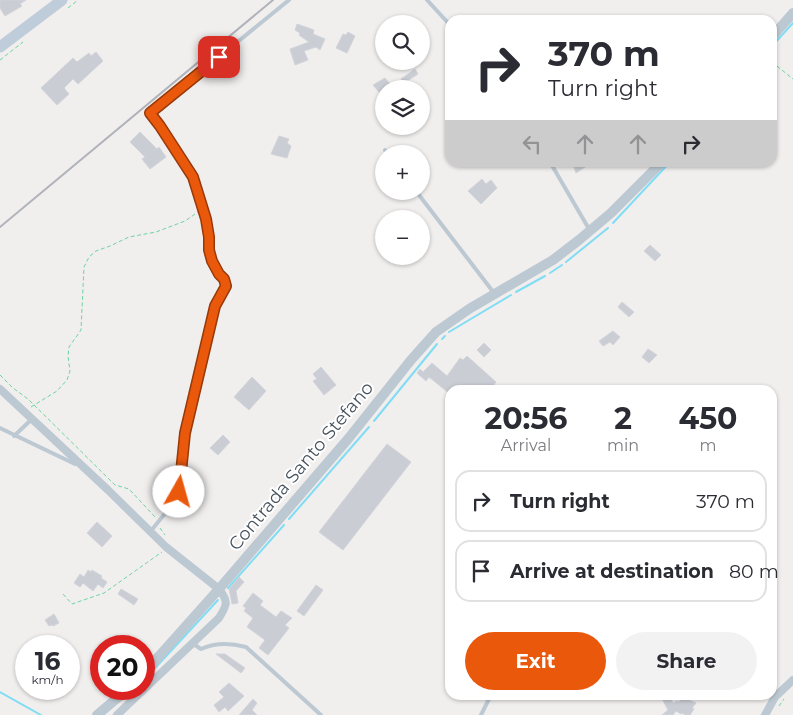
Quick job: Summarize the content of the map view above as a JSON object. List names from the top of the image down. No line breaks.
{"streets":{"street":["Contrada Santo Stefano"]},"page":{"map_buttons":["+","−"],"turn":["370 m","Turn right"],"eta":["20:56","Arrival","2","min","450","m"],"list":[{"name":"Turn right","value":"370 m"},{"name":"Arrive at destination","value":"80 m"}],"buttons":["Exit","Share"],"speed":"16 km/h","limit":"20"}}
